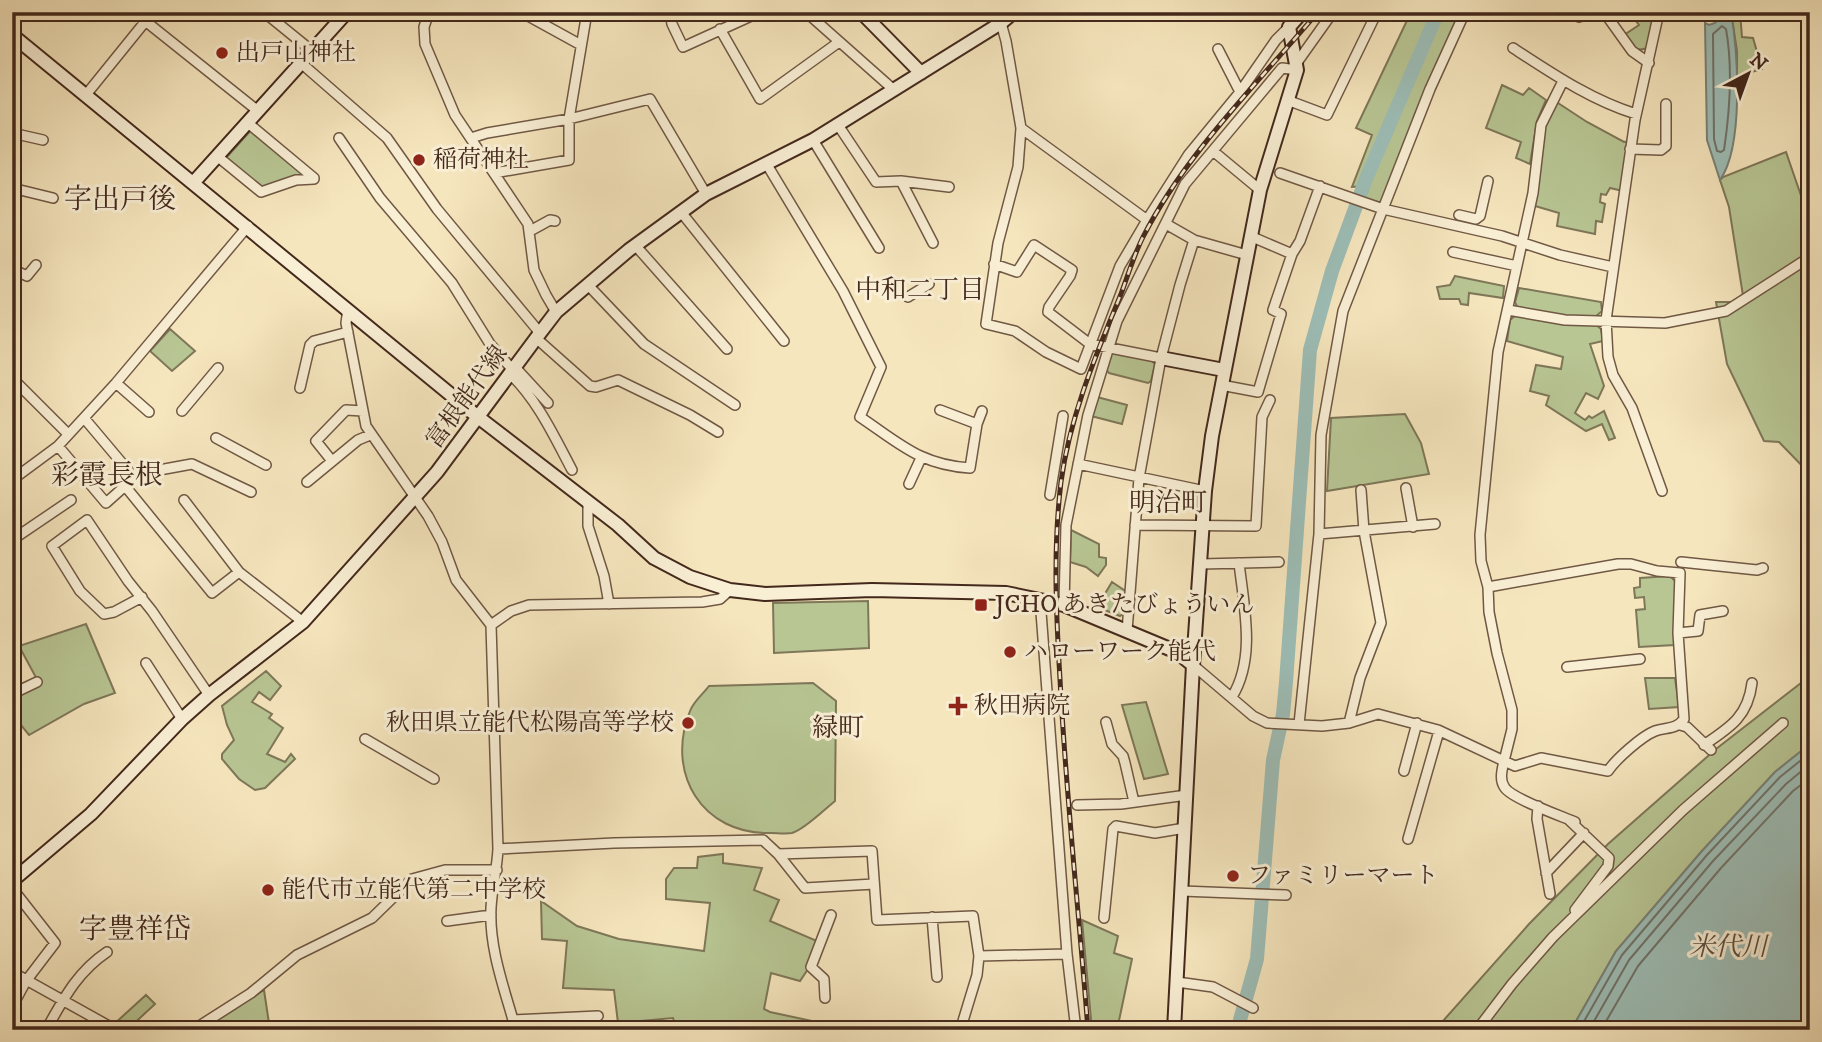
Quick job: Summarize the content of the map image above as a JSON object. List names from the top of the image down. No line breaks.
{"streets":{"street":["富根能代線"]},"districts":["字出戸後","中和二丁目","彩霞長根","明治町","緑町","字豊祥岱"],"water":["米代川"],"places":{"other":["出戸山神社","稲荷神社","ハローワーク能代","秋田県立能代松陽高等学校","ファミリーマート","能代市立能代第二中学校"],"transit":["JCHO あきたびょういん"],"health":["秋田病院"]},"north":"top right"}
